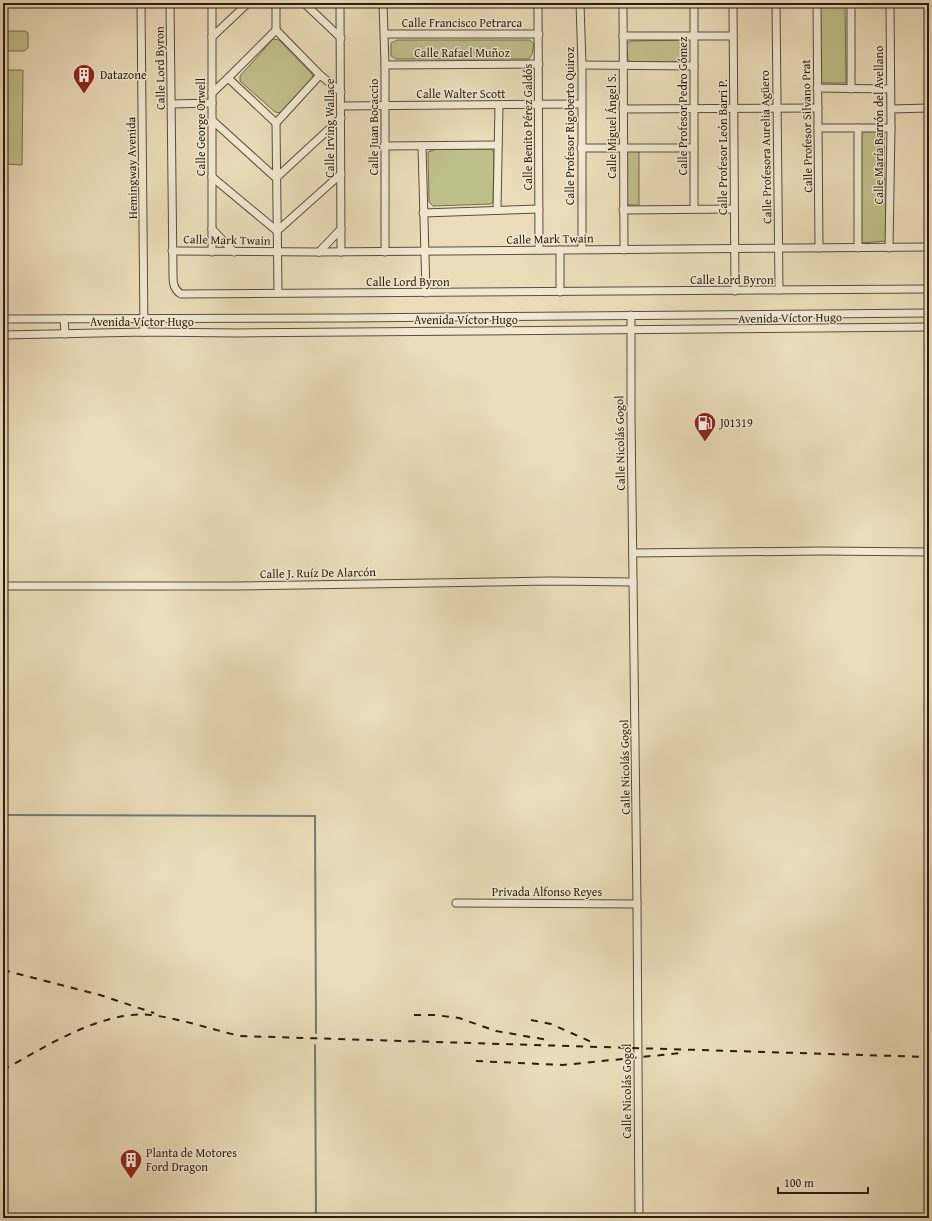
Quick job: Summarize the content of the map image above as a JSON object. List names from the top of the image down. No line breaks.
{"streets":{"street":["Calle Francisco Petrarca","Calle Rafael Muñoz","Calle Lord Byron","Calle Walter Scott","Calle Profesor Pedro Gómez","Calle María Barrón del Avellano","Calle Profesor Rigoberto Quiroz","Calle Miguel Ángel S.","Calle Profesor Silvano Prat","Calle George Orwell","Calle Juan Bocaccio","Calle Benito Pérez Galdós","Calle Irving Wallace","Calle Profesor León Barri P.","Calle Profesora Aurelia Agüero","Hemingway Avenida","Calle Mark Twain","Avenida Víctor Hugo","Calle Nicolás Gogol","Calle J. Ruíz De Alarcón","Privada Alfonso Reyes"]},"crossings":[["Calle Francisco Petrarca","Calle Juan Bocaccio"],["Calle Francisco Petrarca","Calle Benito Pérez Galdós"],["Calle Rafael Muñoz","Calle Juan Bocaccio"],["Calle Rafael Muñoz","Calle Benito Pérez Galdós"],["Calle Lord Byron","Calle Profesor León Barri P."],["Calle Lord Byron","Calle Profesora Aurelia Agüero"],["Calle Lord Byron","Calle Mark Twain"],["Calle Walter Scott","Calle Profesor Rigoberto Quiroz"],["Calle Walter Scott","Calle Juan Bocaccio"],["Calle Walter Scott","Calle Benito Pérez Galdós"],["Calle Walter Scott","Calle Irving Wallace"],["Calle María Barrón del Avellano","Calle Mark Twain"],["Calle Profesor Rigoberto Quiroz","Calle Mark Twain"],["Calle Miguel Ángel S.","Calle Mark Twain"],["Calle Profesor Silvano Prat","Calle Mark Twain"],["Calle George Orwell","Calle Mark Twain"],["Calle Juan Bocaccio","Calle Mark Twain"],["Calle Benito Pérez Galdós","Calle Mark Twain"],["Calle Irving Wallace","Calle Mark Twain"],["Calle Profesor León Barri P.","Calle Mark Twain"],["Calle Profesora Aurelia Agüero","Calle Mark Twain"],["Hemingway Avenida","Avenida Víctor Hugo"],["Avenida Víctor Hugo","Calle Nicolás Gogol"],["Calle Nicolás Gogol","Calle J. Ruíz De Alarcón"],["Calle Nicolás Gogol","Privada Alfonso Reyes"]],"places":{"building":["Datazone","Planta de Motores Ford Dragon"],"fuel station":["J01319"]},"scale_bar":"100 m"}
